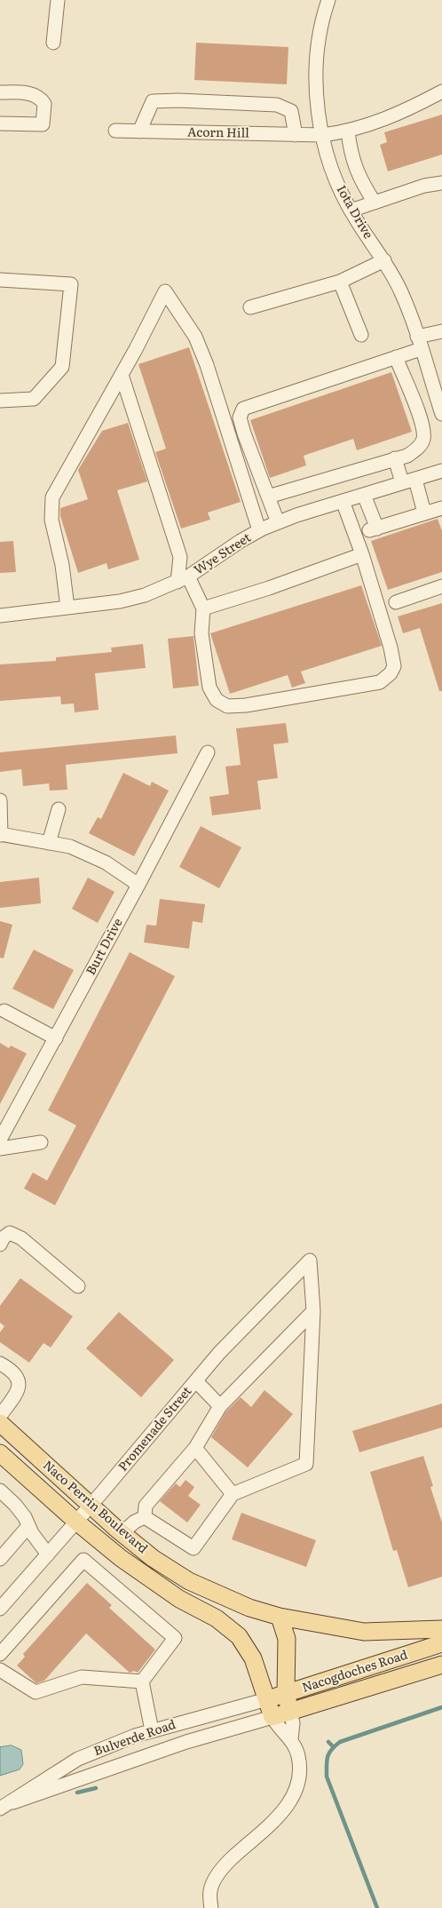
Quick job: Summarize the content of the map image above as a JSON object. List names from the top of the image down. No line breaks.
{"streets":{"main road":["Naco Perrin Boulevard","Nacogdoches Road"],"street":["Acorn Hill","Iota Drive","Wye Street","Burt Drive","Promenade Street","Bulverde Road"]},"crossings":[["Acorn Hill","Iota Drive"],["Promenade Street","Naco Perrin Boulevard"],["Naco Perrin Boulevard","Nacogdoches Road"],["Naco Perrin Boulevard","Bulverde Road"],["Nacogdoches Road","Bulverde Road"]]}
